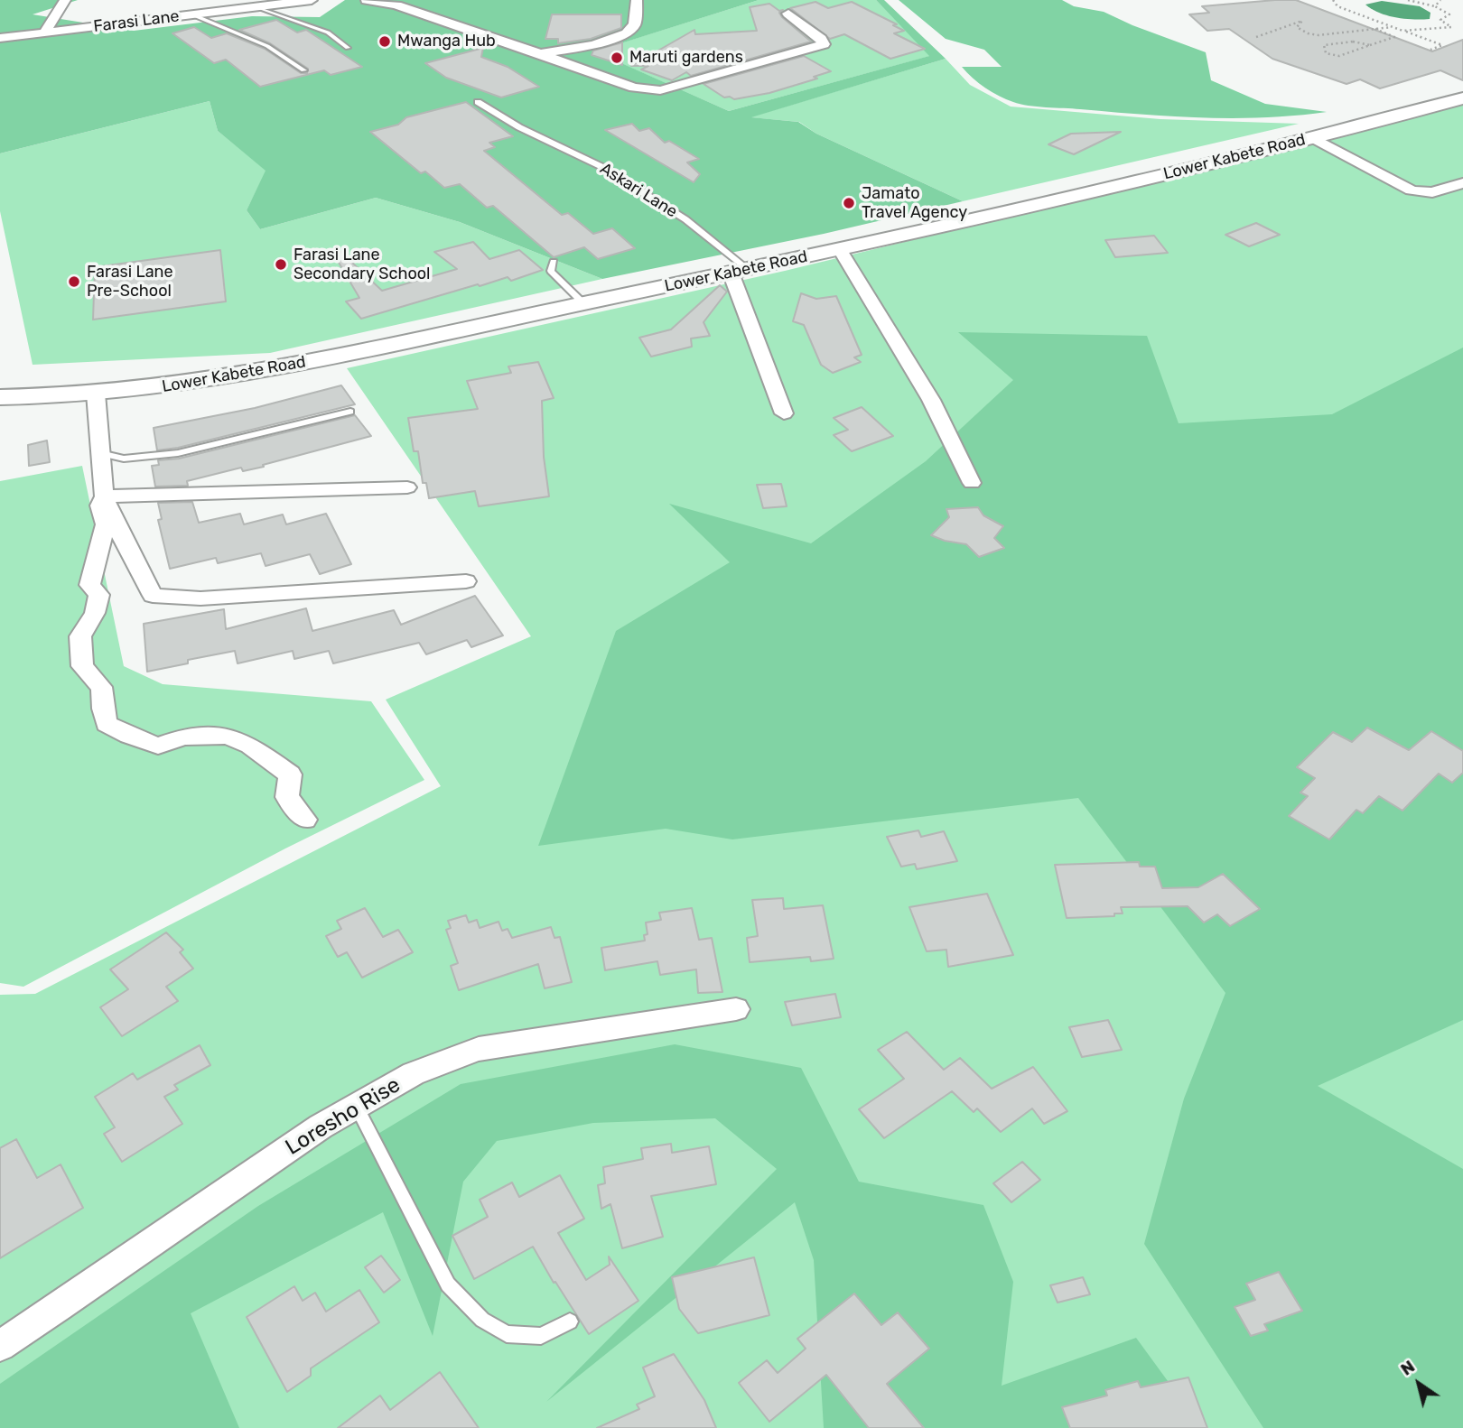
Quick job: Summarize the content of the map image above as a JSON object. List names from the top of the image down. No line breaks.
{"streets":{"main road":["Lower Kabete Road"],"street":["Farasi Lane","Loresho Rise"],"lane":["Askari Lane"]},"crossings":[["Lower Kabete Road","Askari Lane"]],"places":["Mwanga Hub","Maruti gardens","Jamato Travel Agency","Farasi Lane Secondary School","Farasi Lane Pre-School"],"north":"top left"}
